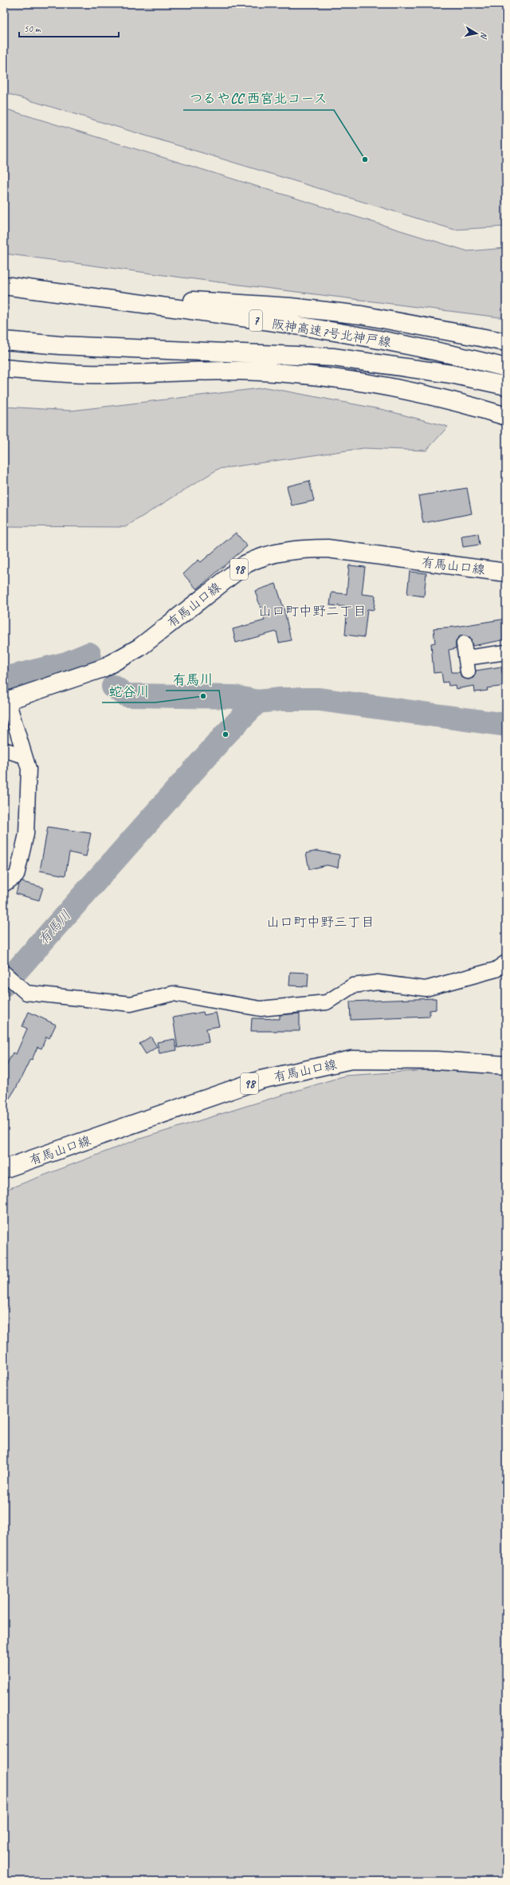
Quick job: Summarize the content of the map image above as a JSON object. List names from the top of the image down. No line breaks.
{"streets":{"main road":["7","阪神高速7号北神戸線","有馬山口線","98"]},"districts":["山口町中野二丁目","山口町中野三丁目"],"water":["有馬川"],"places":["つるやCC 西宮北コース","蛇谷川","有馬川"],"scale_bar":"50 m","north":"right"}
